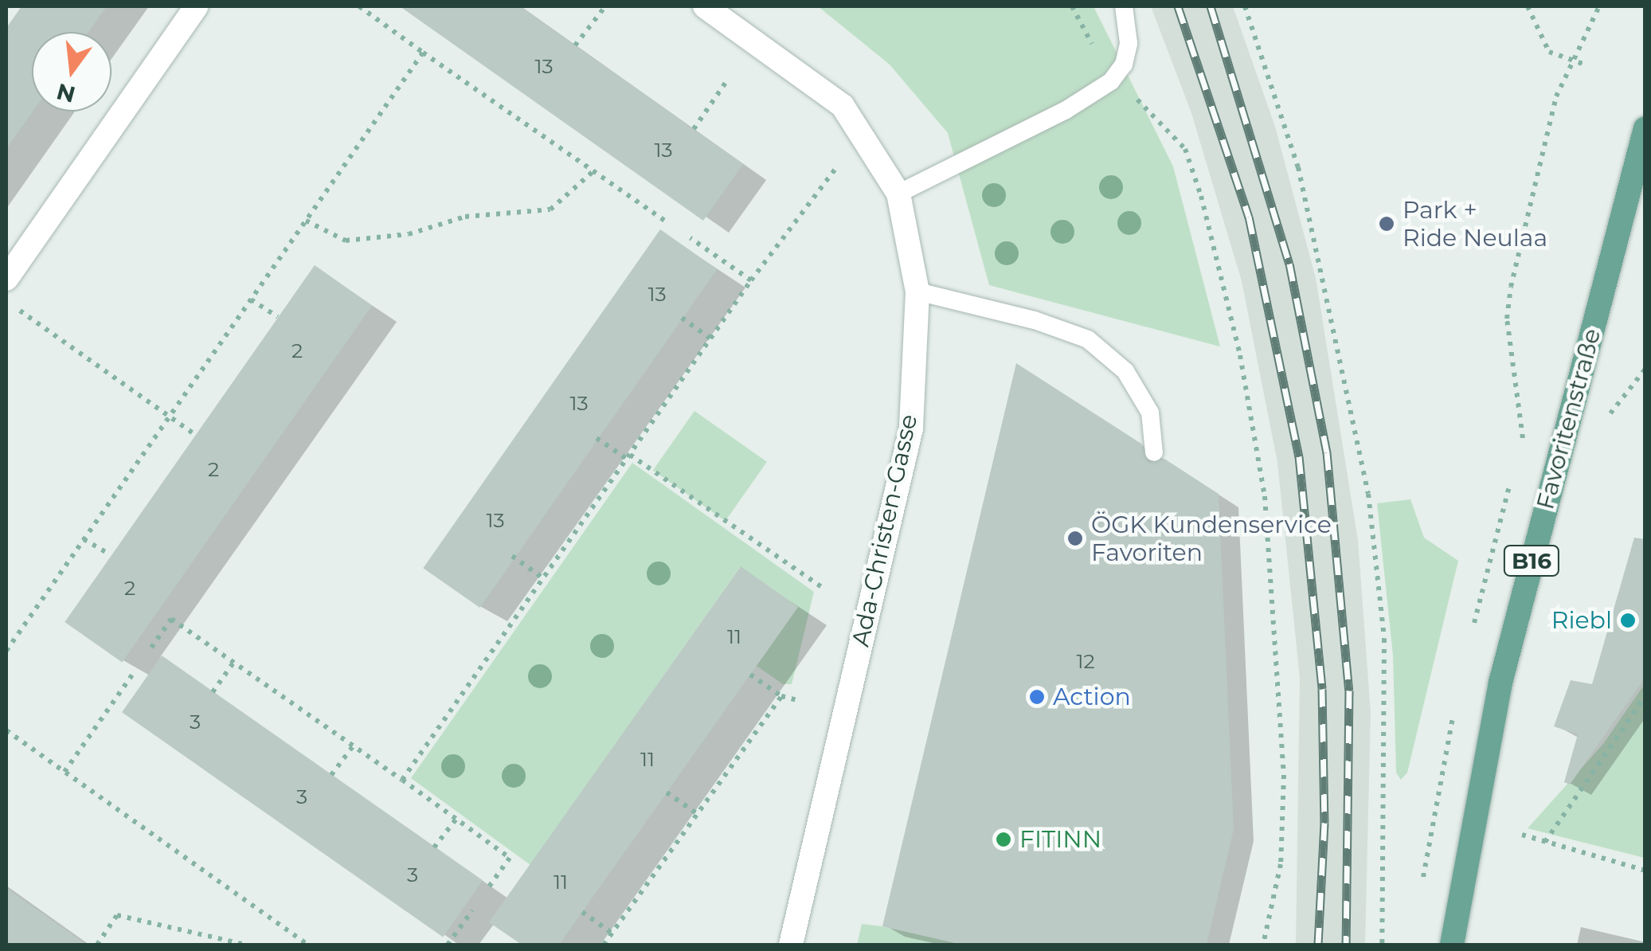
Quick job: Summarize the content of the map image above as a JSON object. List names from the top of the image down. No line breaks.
{"streets":{"main road":["Favoritenstraße","B16"],"street":["Ada-Christen-Gasse"]},"places":["Park + Ride Neulaa","ÖGK Kundenservice Favoriten","Riebl","Action","FITINN"],"house_numbers":["13","13","13","2","13","2","13","2","11","12","3","11","3","3","11"],"north":"bottom"}
